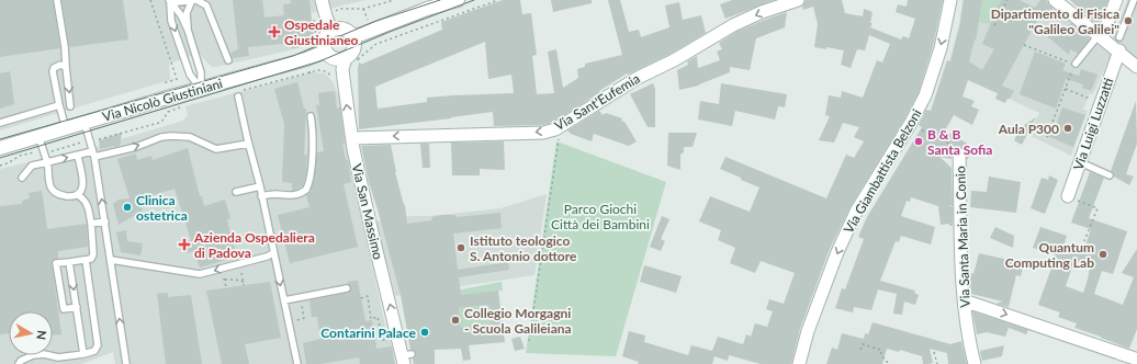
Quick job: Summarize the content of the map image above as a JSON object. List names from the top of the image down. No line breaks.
{"streets":{"street":["Via Nicolò Giustiniani","Via Sant'Eufemia","Via Luigi Luzzatti","Via Giambattista Belzoni","Via San Massimo","Via Santa Maria in Conio"]},"crossings":[["Via Nicolò Giustiniani","Via San Massimo"],["Via Sant'Eufemia","Via San Massimo"]],"one_way":["Via Sant'Eufemia","Via Giambattista Belzoni","Via San Massimo"],"parks":["Parco Giochi Città dei Bambini"],"places":{"other":["Dipartimento di Fisica \"Galileo Galilei\"","Aula P300","B & B Santa Sofia","Clinica ostetrica","Istituto teologico S. Antonio dottore","Quantum Computing Lab","Collegio Morgagni - Scuola Galileiana","Contarini Palace"],"health":["Ospedale Giustinianeo","Azienda Ospedaliera di Padova"]},"north":"right"}
